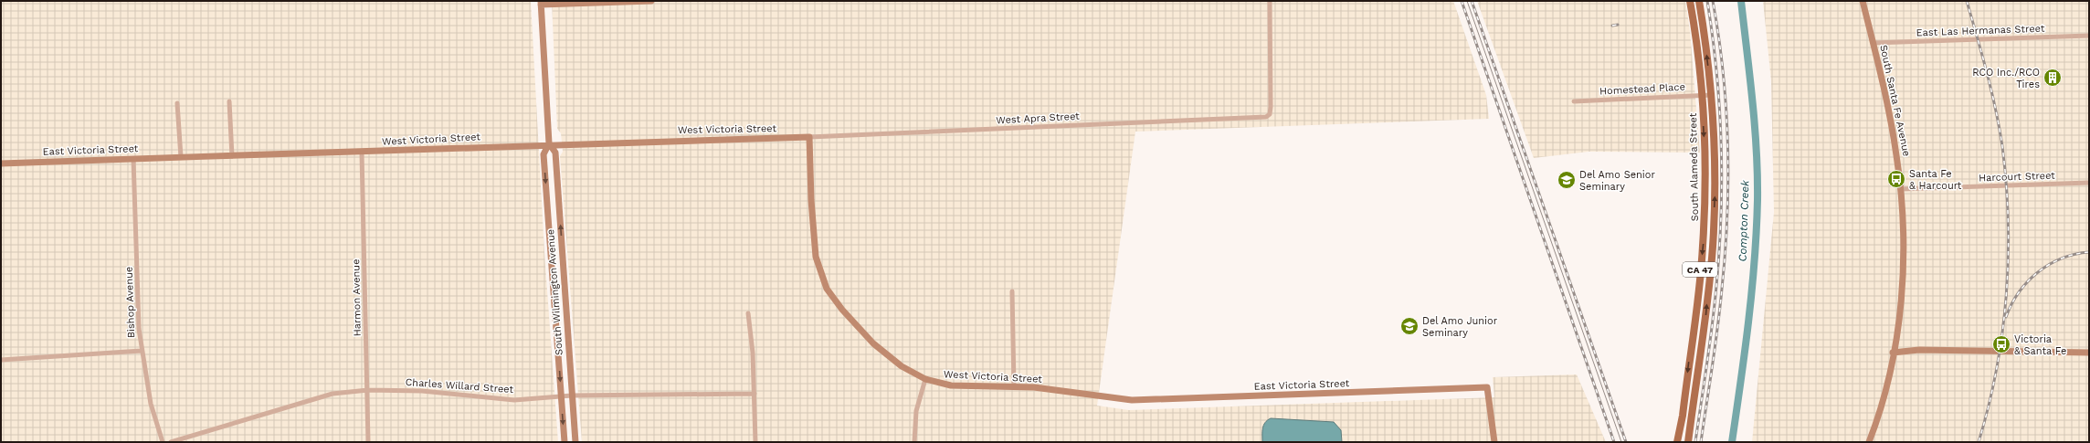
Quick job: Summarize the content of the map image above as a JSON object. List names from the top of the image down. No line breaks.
{"streets":{"main road":["South Santa Fe Avenue","West Victoria Street","East Victoria Street","South Alameda Street","CA 47","South Wilmington Avenue"],"street":["East Las Hermanas Street","Homestead Place","West Apra Street","Harcourt Street","Harmon Avenue","Bishop Avenue","Charles Willard Street"]},"crossings":[["East Las Hermanas Street","South Santa Fe Avenue"],["Homestead Place","South Alameda Street"],["South Santa Fe Avenue","Harcourt Street"],["West Apra Street","West Victoria Street"],["West Victoria Street","East Victoria Street"],["West Victoria Street","South Wilmington Avenue"],["West Victoria Street","Harmon Avenue"],["East Victoria Street","Bishop Avenue"],["South Wilmington Avenue","Charles Willard Street"],["Harmon Avenue","Charles Willard Street"]],"water":["Compton Creek"],"places":{"building":["RCO Inc./RCO Tires"],"bus stop":["Santa Fe & Harcourt","Victoria & Santa Fe"],"school or university":["Del Amo Senior Seminary","Del Amo Junior Seminary"]}}
